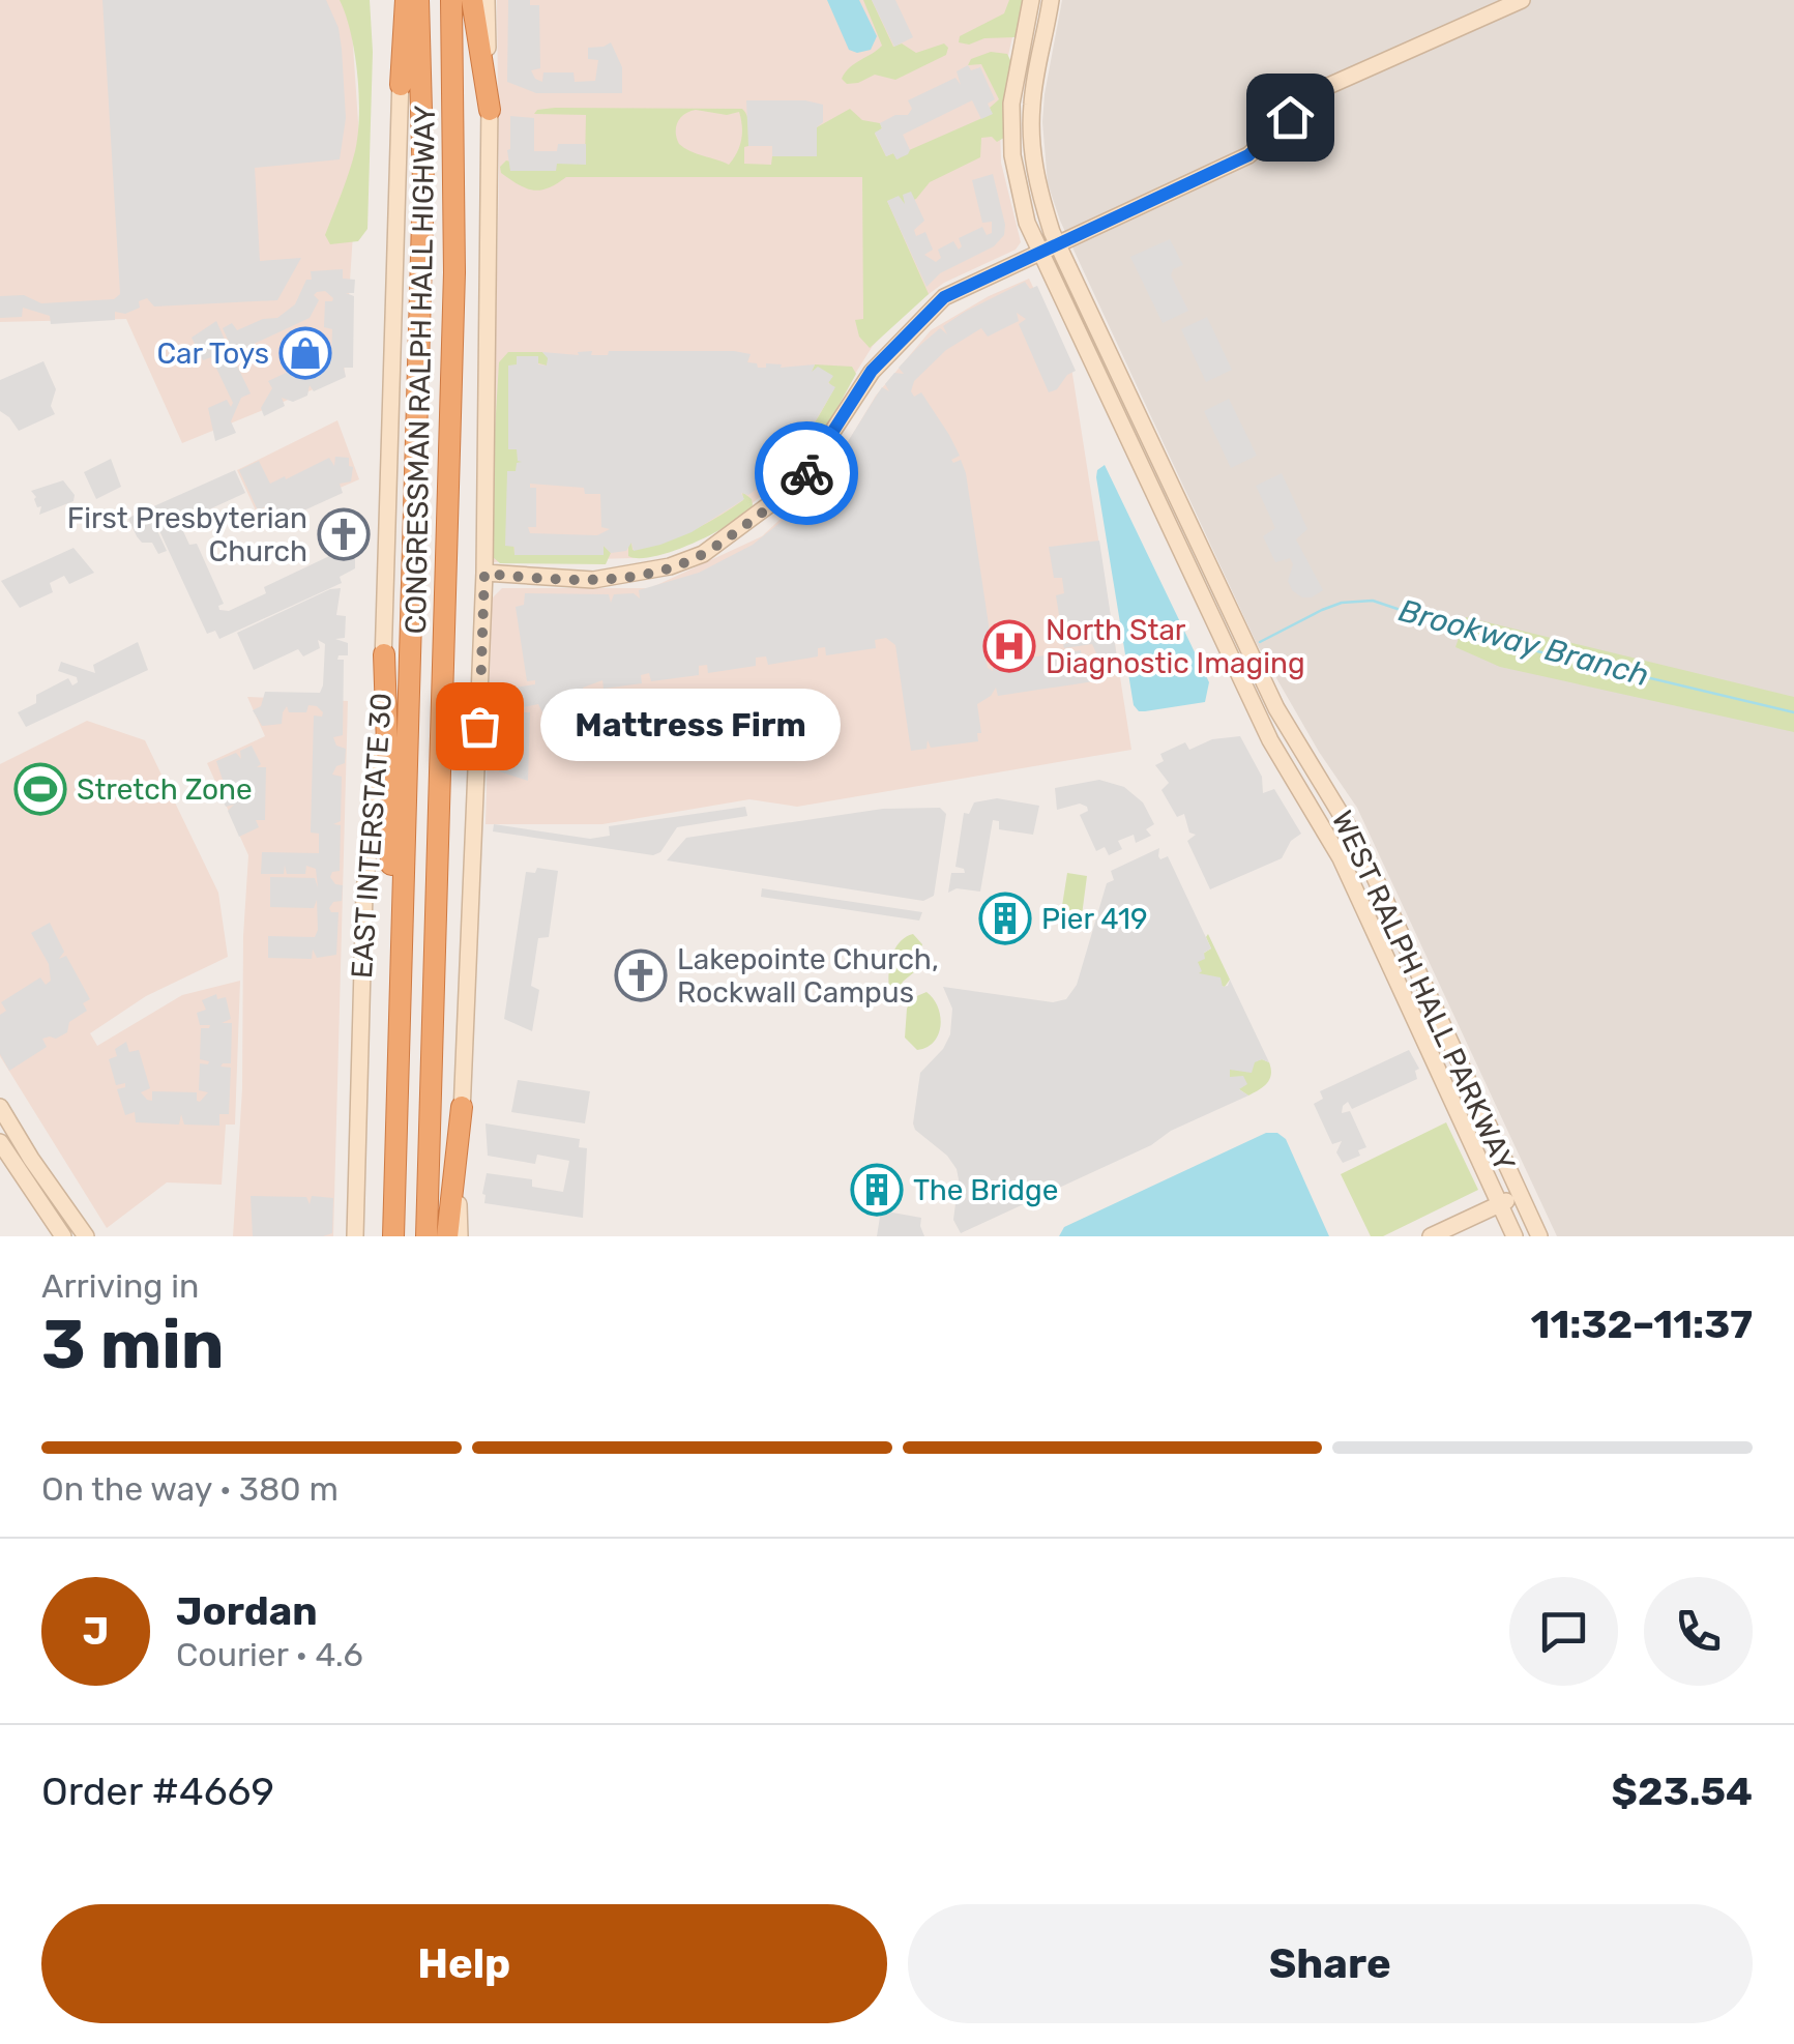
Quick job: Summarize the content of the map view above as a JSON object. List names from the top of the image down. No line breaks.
{"streets":{"highway":["CONGRESSMAN RALPH HALL HIGHWAY"],"main road":["EAST INTERSTATE 30","WEST RALPH HALL PARKWAY"]},"water":["Brookway Branch"],"places":{"shop":["Car Toys"],"church":["First Presbyterian Church","Lakepointe Church, Rockwall Campus"],"hospital":["North Star Diagnostic Imaging"],"other":["Mattress Firm"],"sports":["Stretch Zone"],"building":["Pier 419","The Bridge"]},"page":{"bubble":"Mattress Firm","heading":["3 min","Arriving in","11:32–11:37"],"panel":["Jordan","Courier · 4.6","Order #4669","$23.54"],"bar":"On the way · 380 m","round":"J","buttons":["Help","Share"]}}
